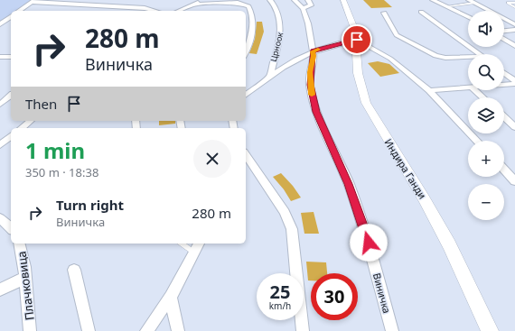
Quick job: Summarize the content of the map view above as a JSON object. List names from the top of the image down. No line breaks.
{"streets":{"street":["Црноок","Индира Ганди","Плачковица","Виничка"]},"page":{"map_buttons":["+","−"],"turn":["280 m","Виничка"],"then":"Then","heading":["1 min","350 m · 18:38"],"list":[{"name":"Turn right","note":"Виничка","value":"280 m"}],"speed":"25 km/h","limit":"30"}}
